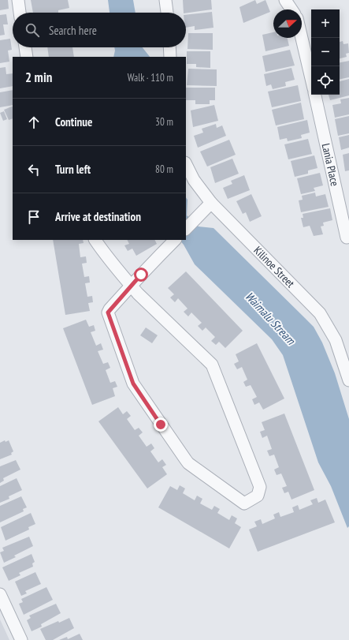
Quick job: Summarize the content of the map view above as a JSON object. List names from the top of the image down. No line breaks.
{"streets":{"street":["Lania Place","Kilinoe Street"]},"water":["Waimalu Stream"],"north":"right","page":{"map_buttons":["+","−"],"search":"Search here","heading":["2 min","Walk · 110 m"],"list":[["Continue","30 m"],["Turn left","80 m"],"Arrive at destination"]}}
